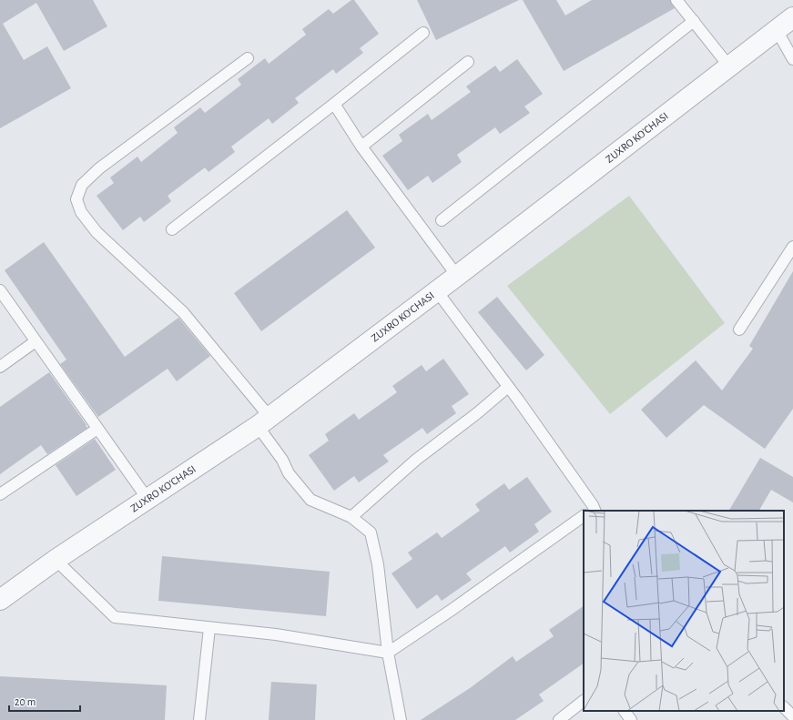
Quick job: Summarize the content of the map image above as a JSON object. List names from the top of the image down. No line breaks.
{"streets":{"street":["ZUXRO KO'CHASI"]},"scale_bar":"20 m"}
